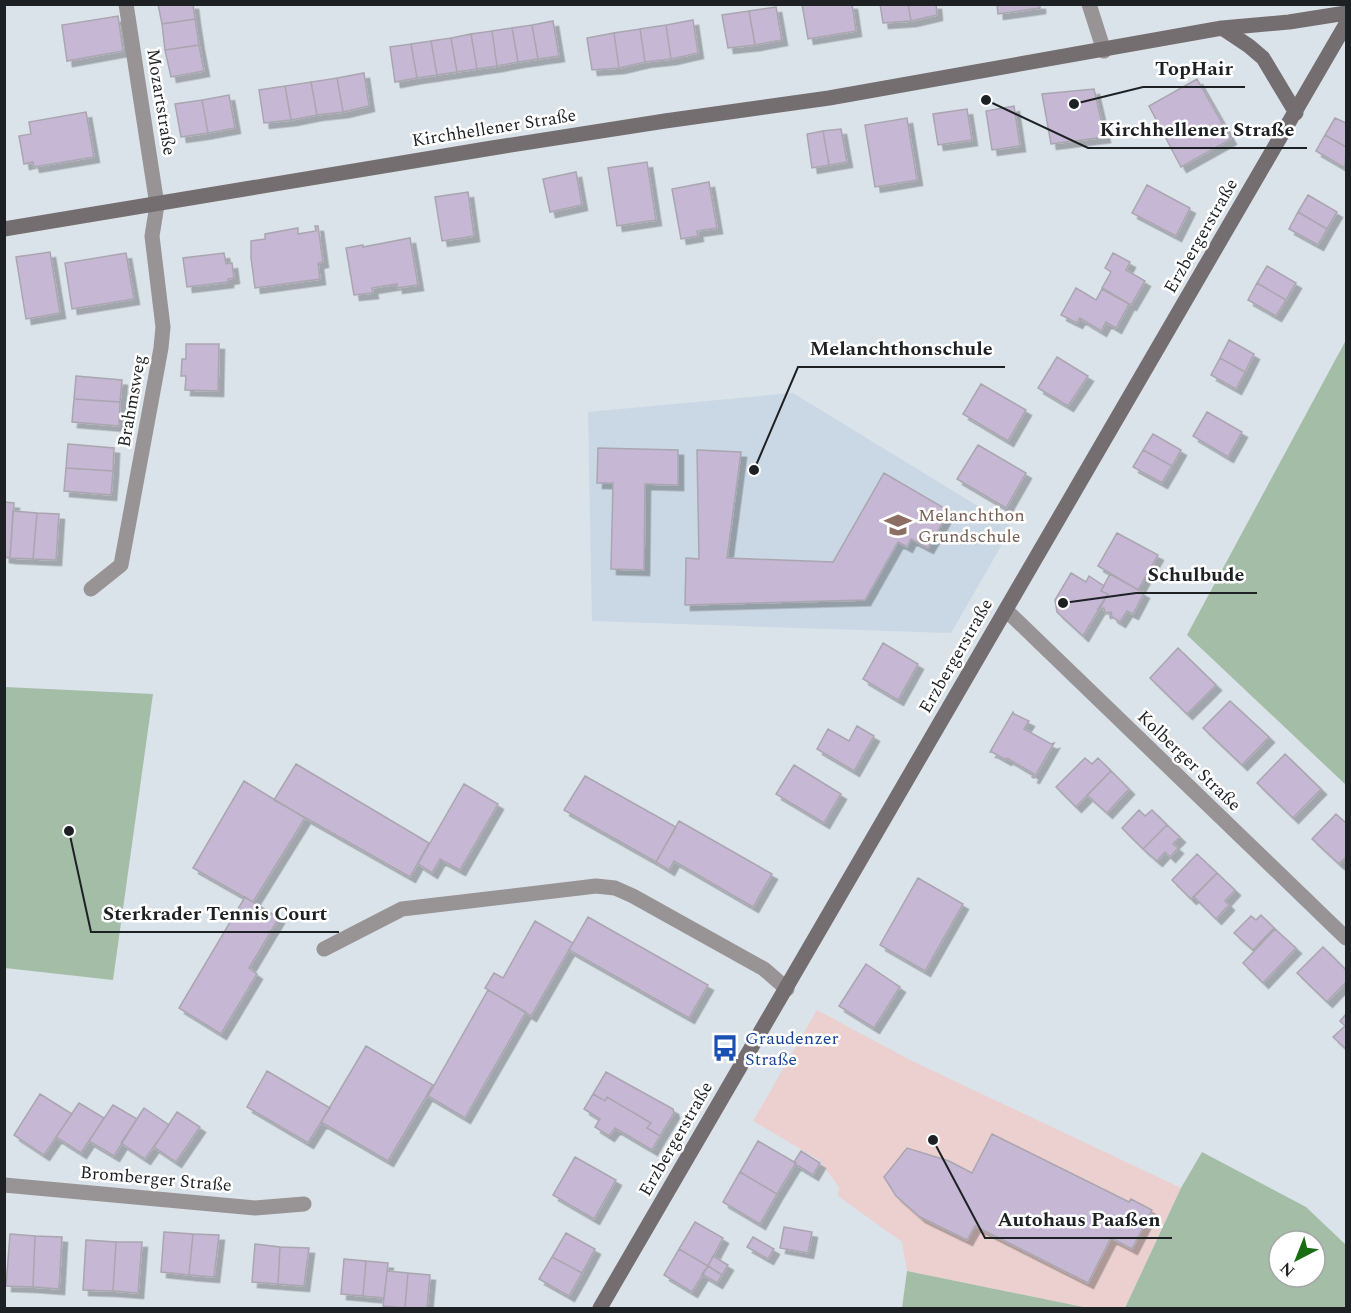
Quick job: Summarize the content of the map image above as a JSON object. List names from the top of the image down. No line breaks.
{"streets":{"street":["Mozartstraße","Kirchhellener Straße","Erzbergerstraße","Brahmsweg","Kolberger Straße","Bromberger Straße"]},"crossings":[["Mozartstraße","Kirchhellener Straße"],["Mozartstraße","Brahmsweg"],["Kirchhellener Straße","Brahmsweg"],["Erzbergerstraße","Kolberger Straße"]],"places":{"other":["Kirchhellener Straße","TopHair","Melanchthonschule","Schulbude","Sterkrader Tennis Court","Autohaus Paaßen"],"school or university":["Melanchthon Grundschule"],"bus stop":["Graudenzer Straße"]},"north":"bottom left"}
